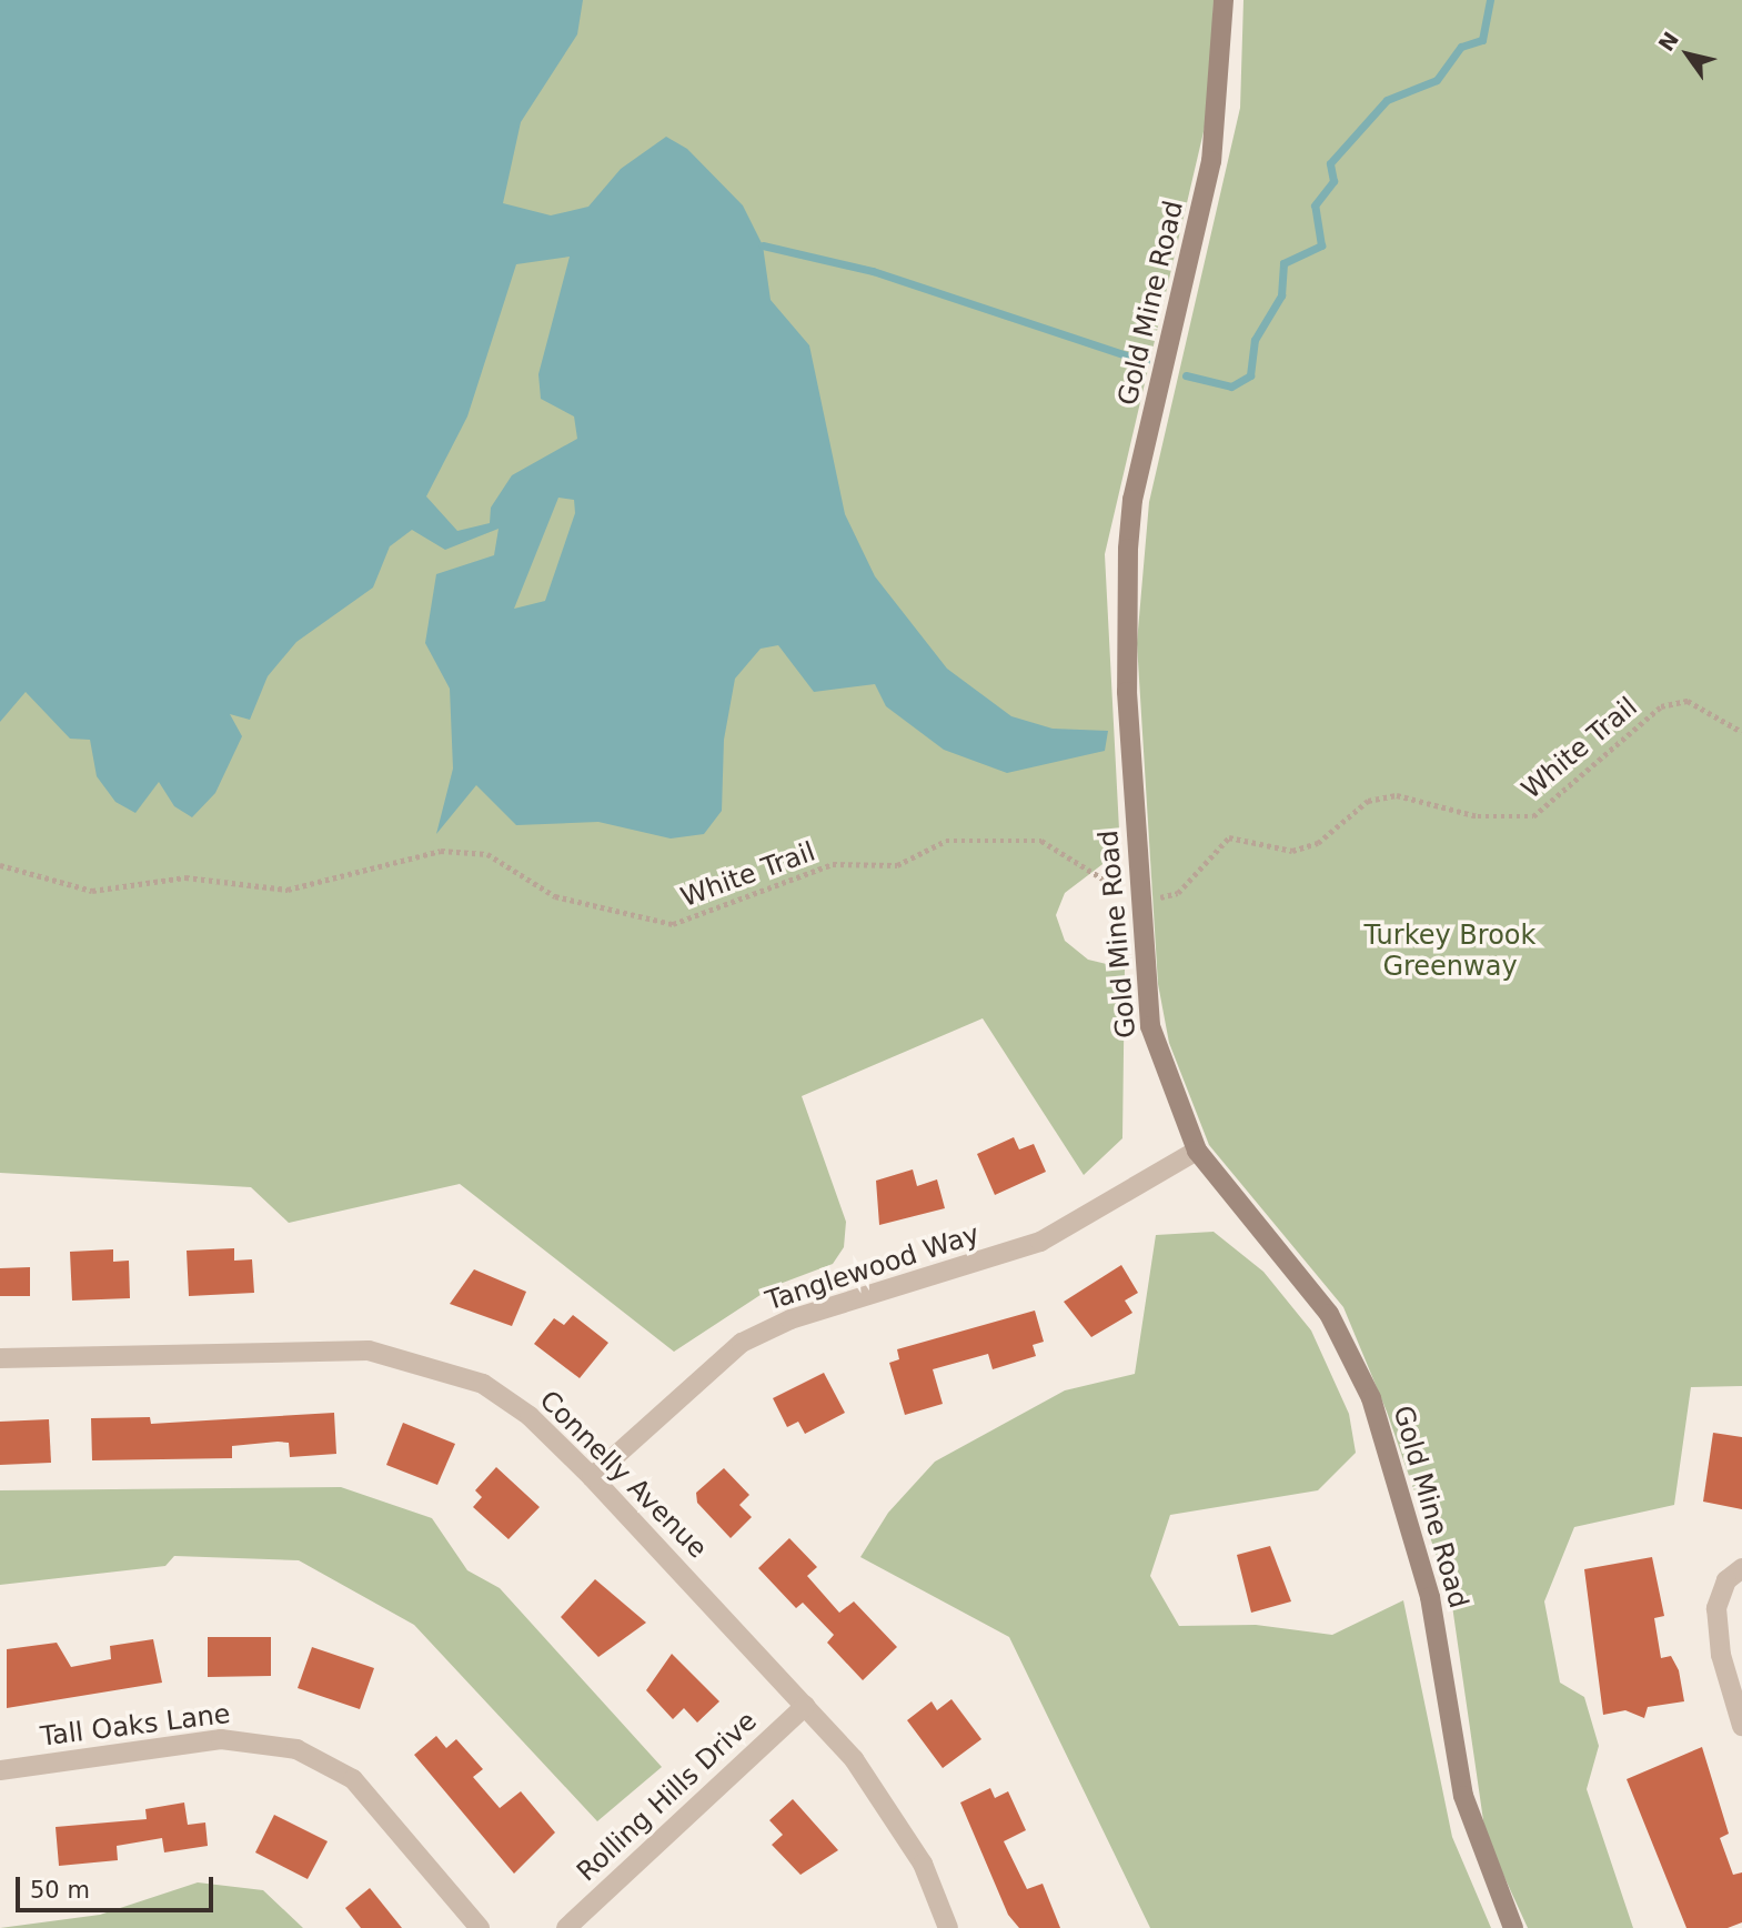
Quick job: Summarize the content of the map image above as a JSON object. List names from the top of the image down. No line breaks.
{"streets":{"street":["Gold Mine Road","Tanglewood Way","Connelly Avenue","Tall Oaks Lane","Rolling Hills Drive"],"path":["White Trail"]},"crossings":[["Gold Mine Road","White Trail"],["Gold Mine Road","Tanglewood Way"],["Tanglewood Way","Connelly Avenue"],["Connelly Avenue","Rolling Hills Drive"]],"parks":["Turkey Brook Greenway"],"scale_bar":"50 m","north":"top left"}
